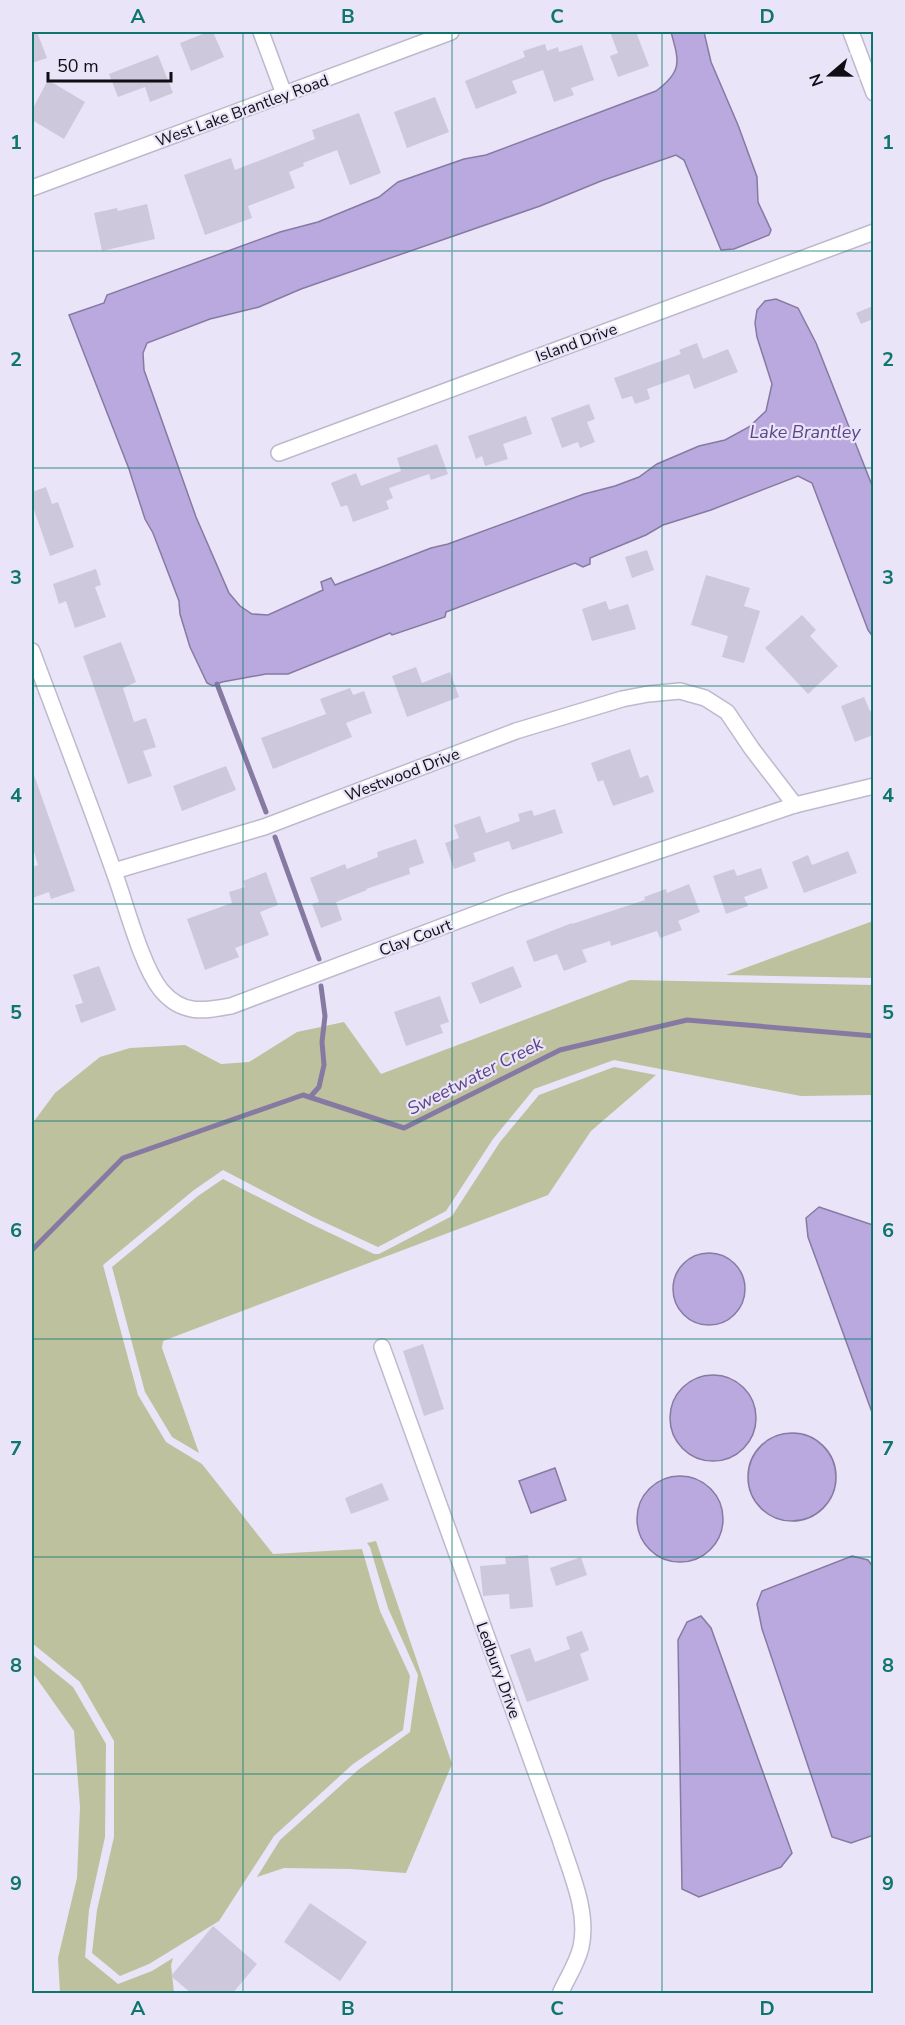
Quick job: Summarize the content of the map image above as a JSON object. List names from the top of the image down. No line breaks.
{"streets":{"street":["West Lake Brantley Road","Island Drive","Westwood Drive","Clay Court","Ledbury Drive"]},"crossings":[["Westwood Drive","Clay Court"]],"water":["Lake Brantley","Sweetwater Creek"],"scale_bar":"50 m","north":"left","grid":{"columns":["A","B","C","D"],"rows":["1","2","3","4","5","6","7","8","9"]}}
